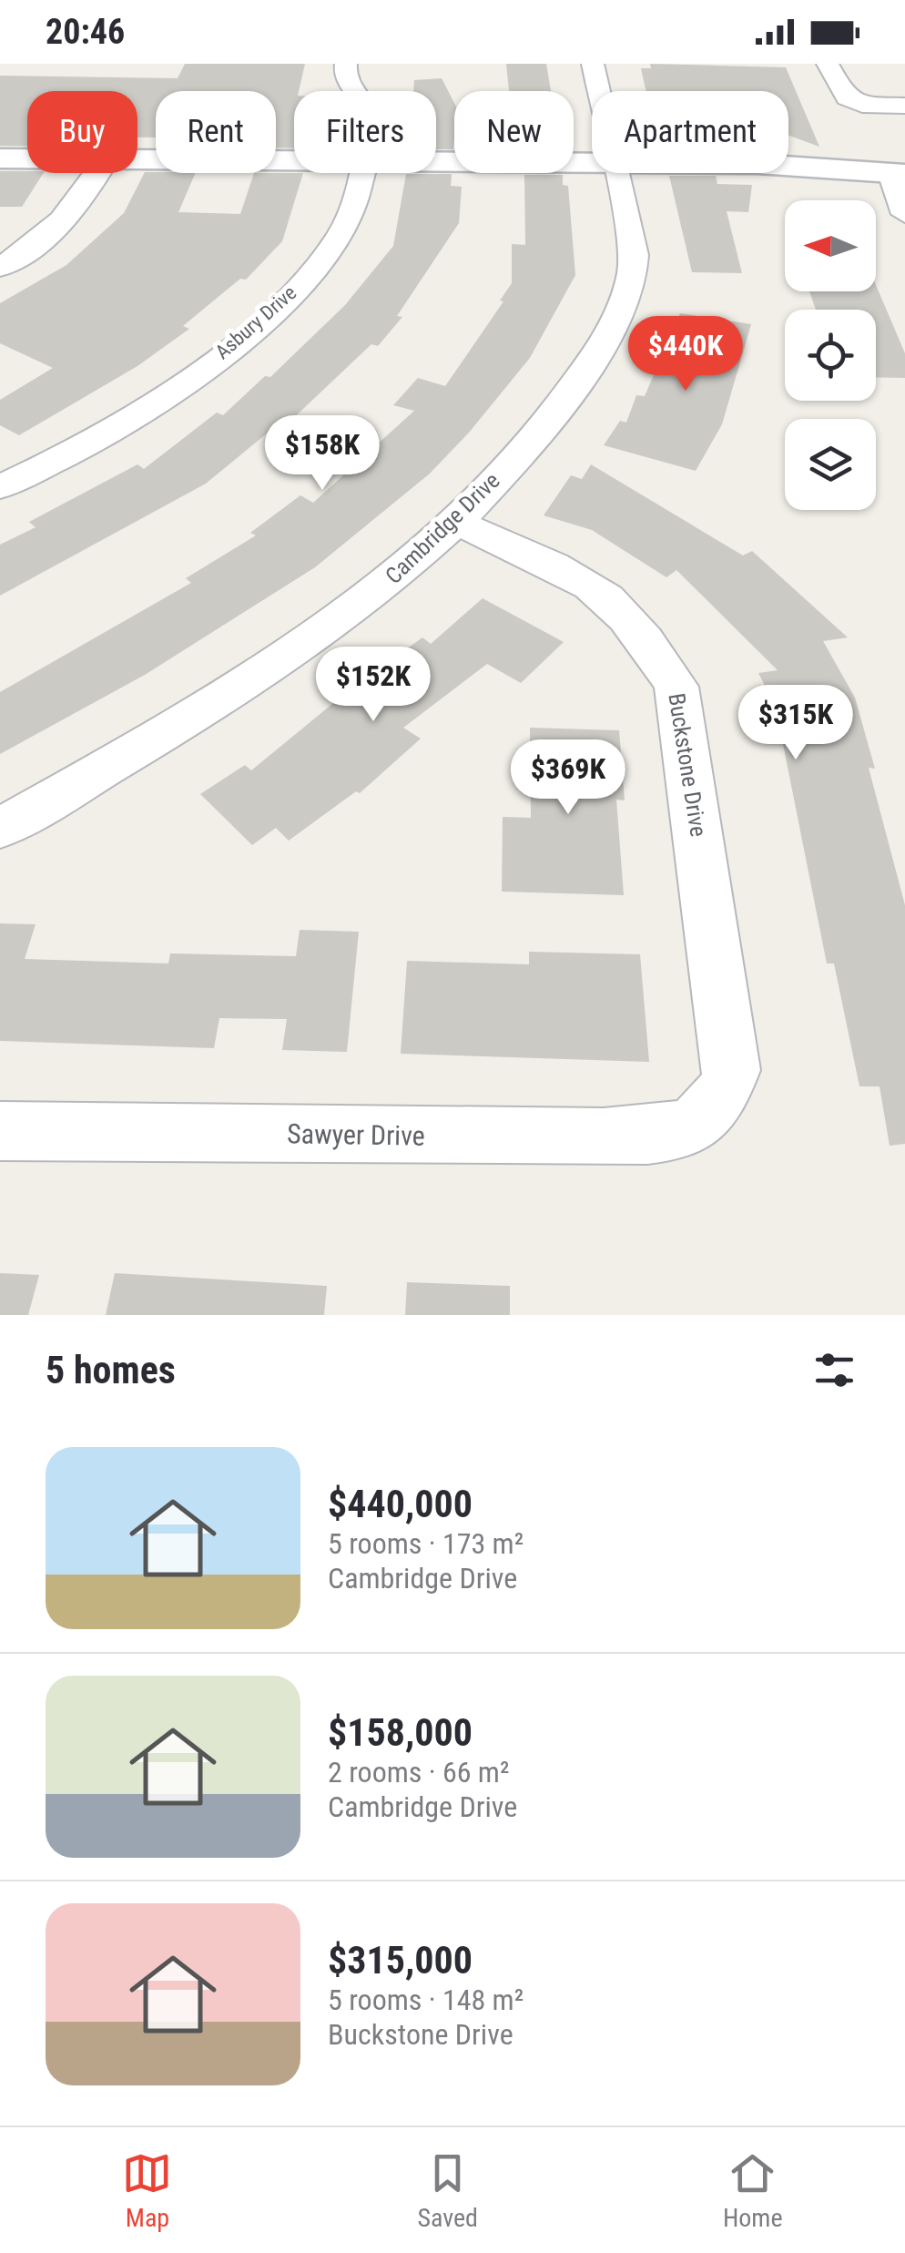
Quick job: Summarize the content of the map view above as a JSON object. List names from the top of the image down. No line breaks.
{"streets":{"street":["Asbury Drive","Cambridge Drive","Buckstone Drive","Sawyer Drive"]},"crossings":[["Cambridge Drive","Buckstone Drive"],["Buckstone Drive","Sawyer Drive"]],"north":"left","page":{"status":"20:46","chip":["Buy","Rent","Filters","New","Apartment"],"price":["$440K","$158K","$152K","$315K","$369K"],"heading":"5 homes","list":[{"name":"$440,000","note":"5 rooms · 173 m² · Cambridge Drive"},{"name":"$158,000","note":"2 rooms · 66 m² · Cambridge Drive"},{"name":"$315,000","note":"5 rooms · 148 m² · Buckstone Drive"}],"tabs":["Map","Saved","Home"]}}
